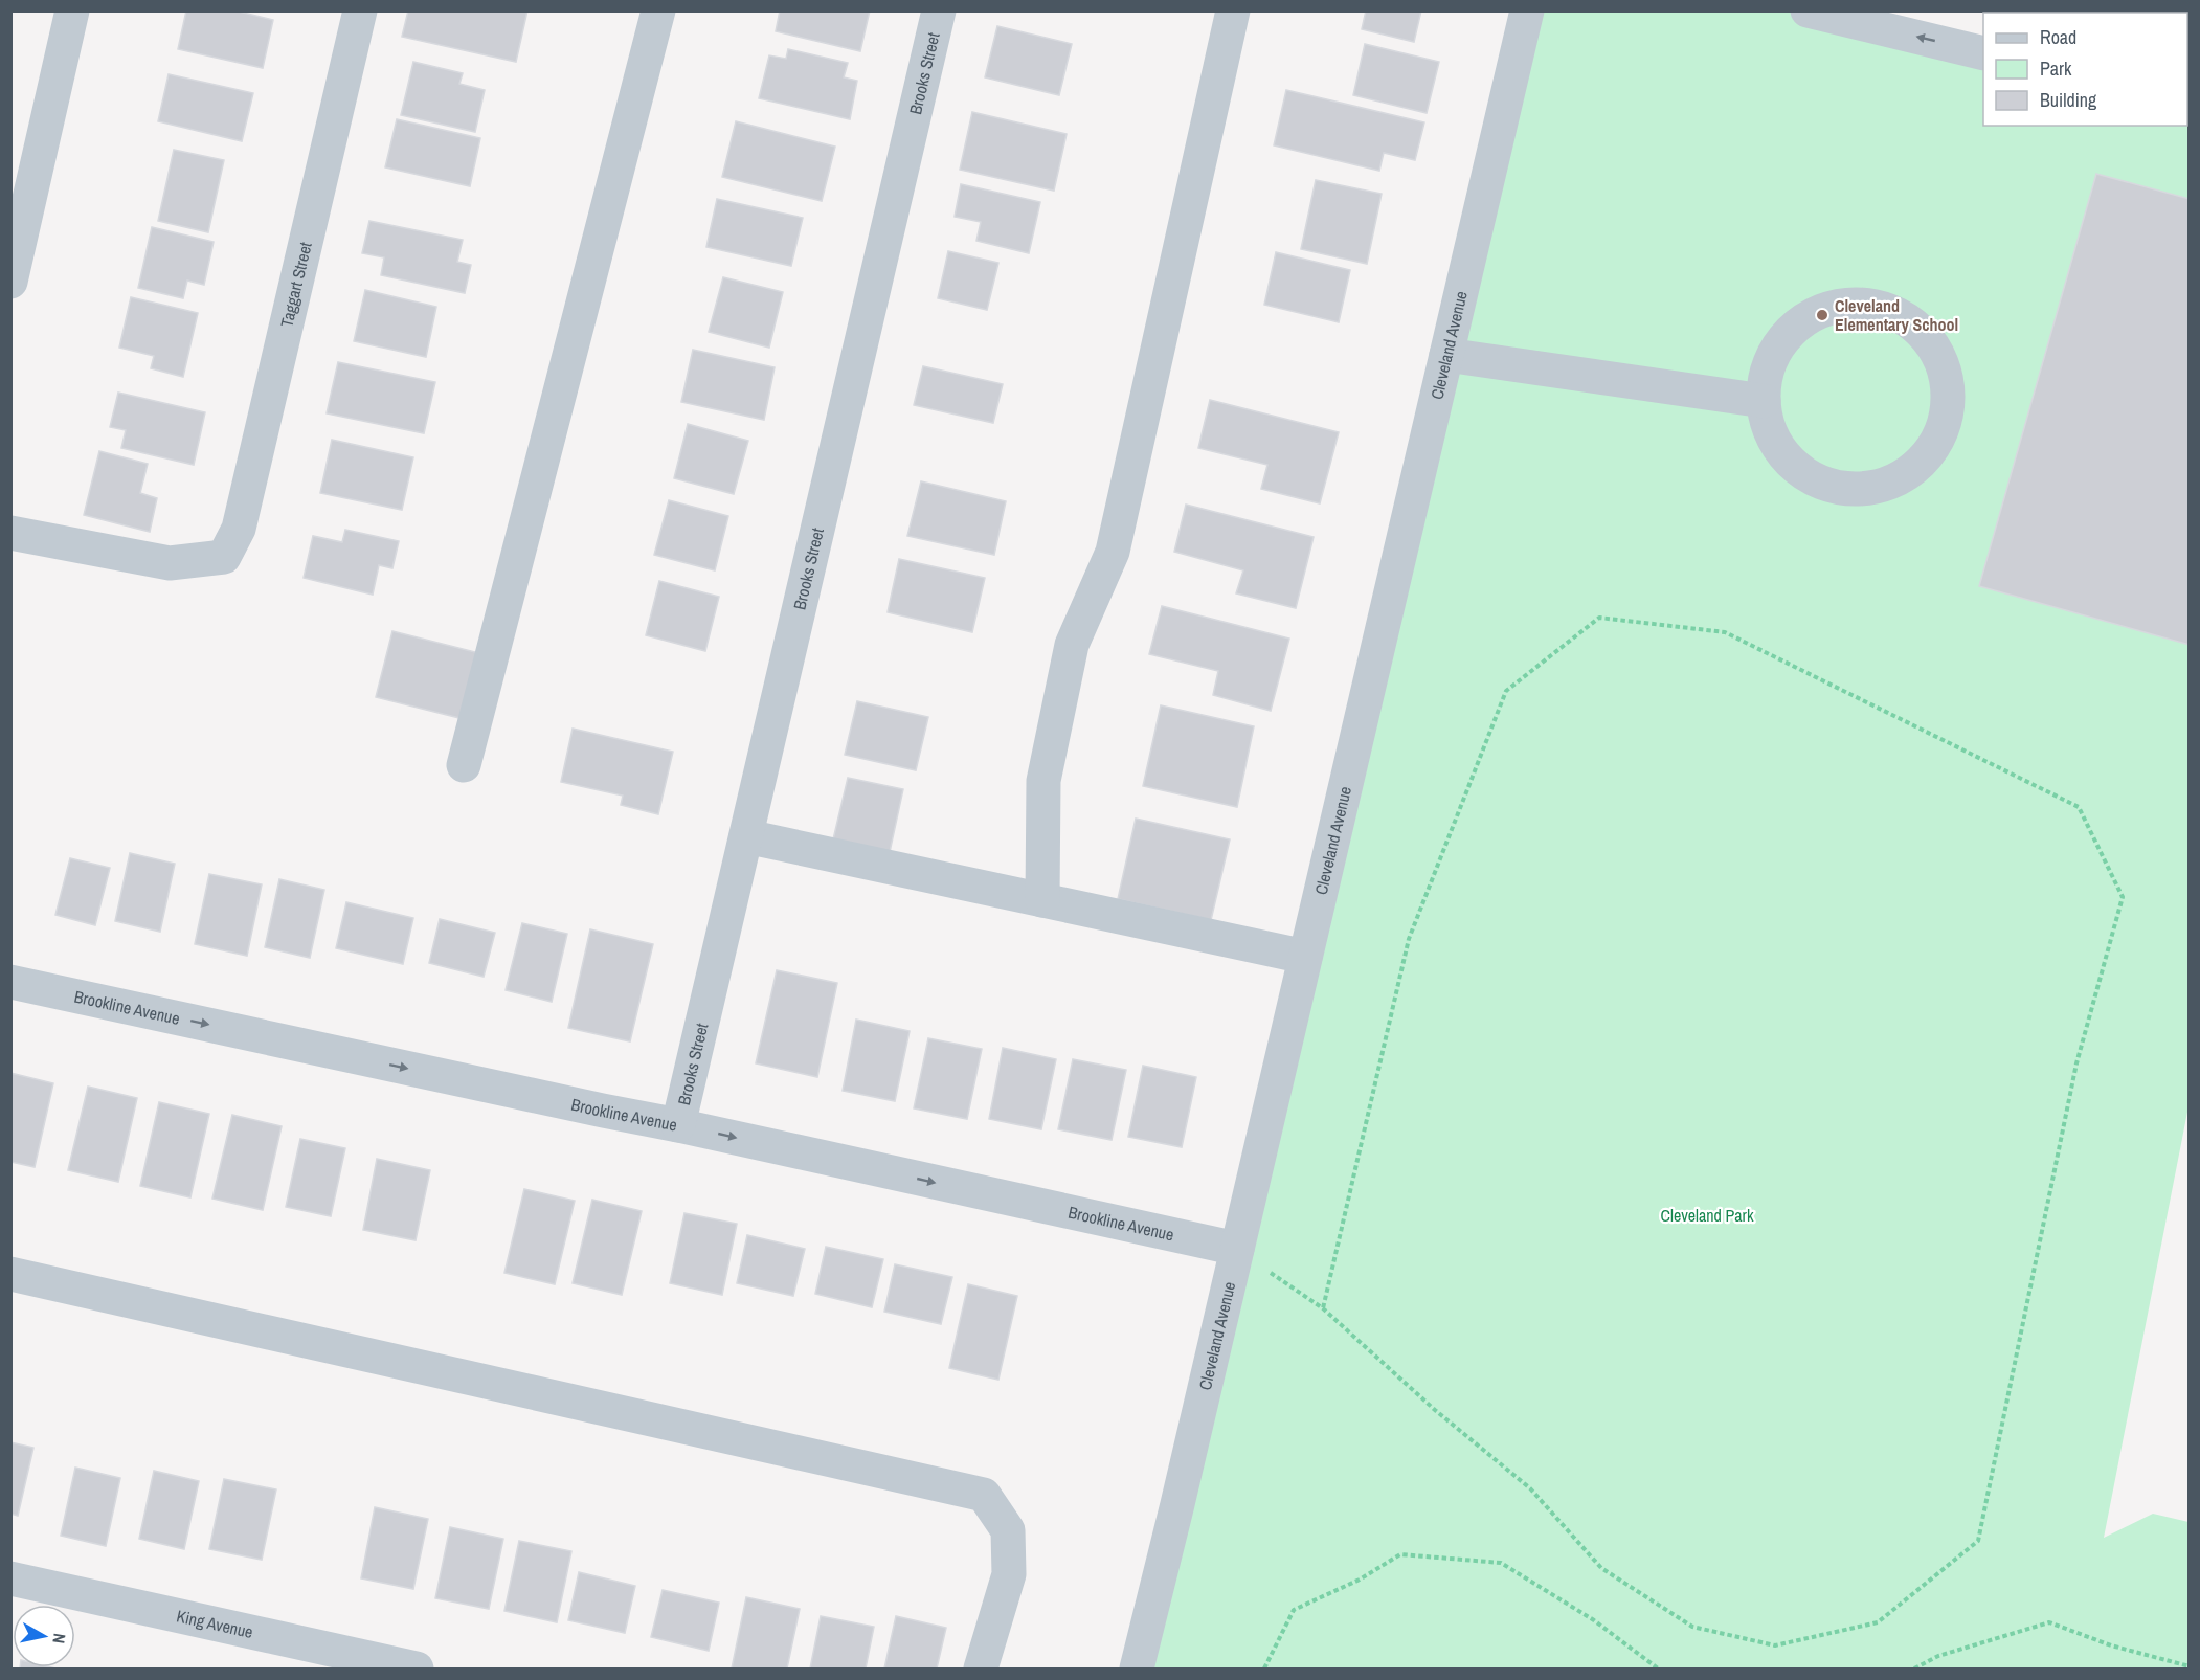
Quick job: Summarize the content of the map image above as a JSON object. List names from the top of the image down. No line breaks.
{"streets":{"street":["Brooks Street","Taggart Street","Cleveland Avenue","Brookline Avenue","King Avenue"]},"crossings":[["Brooks Street","Brookline Avenue"],["Cleveland Avenue","Brookline Avenue"]],"parks":["Cleveland Park"],"places":["Cleveland Elementary School"],"legend":["Road","Park","Building"],"north":"right"}
